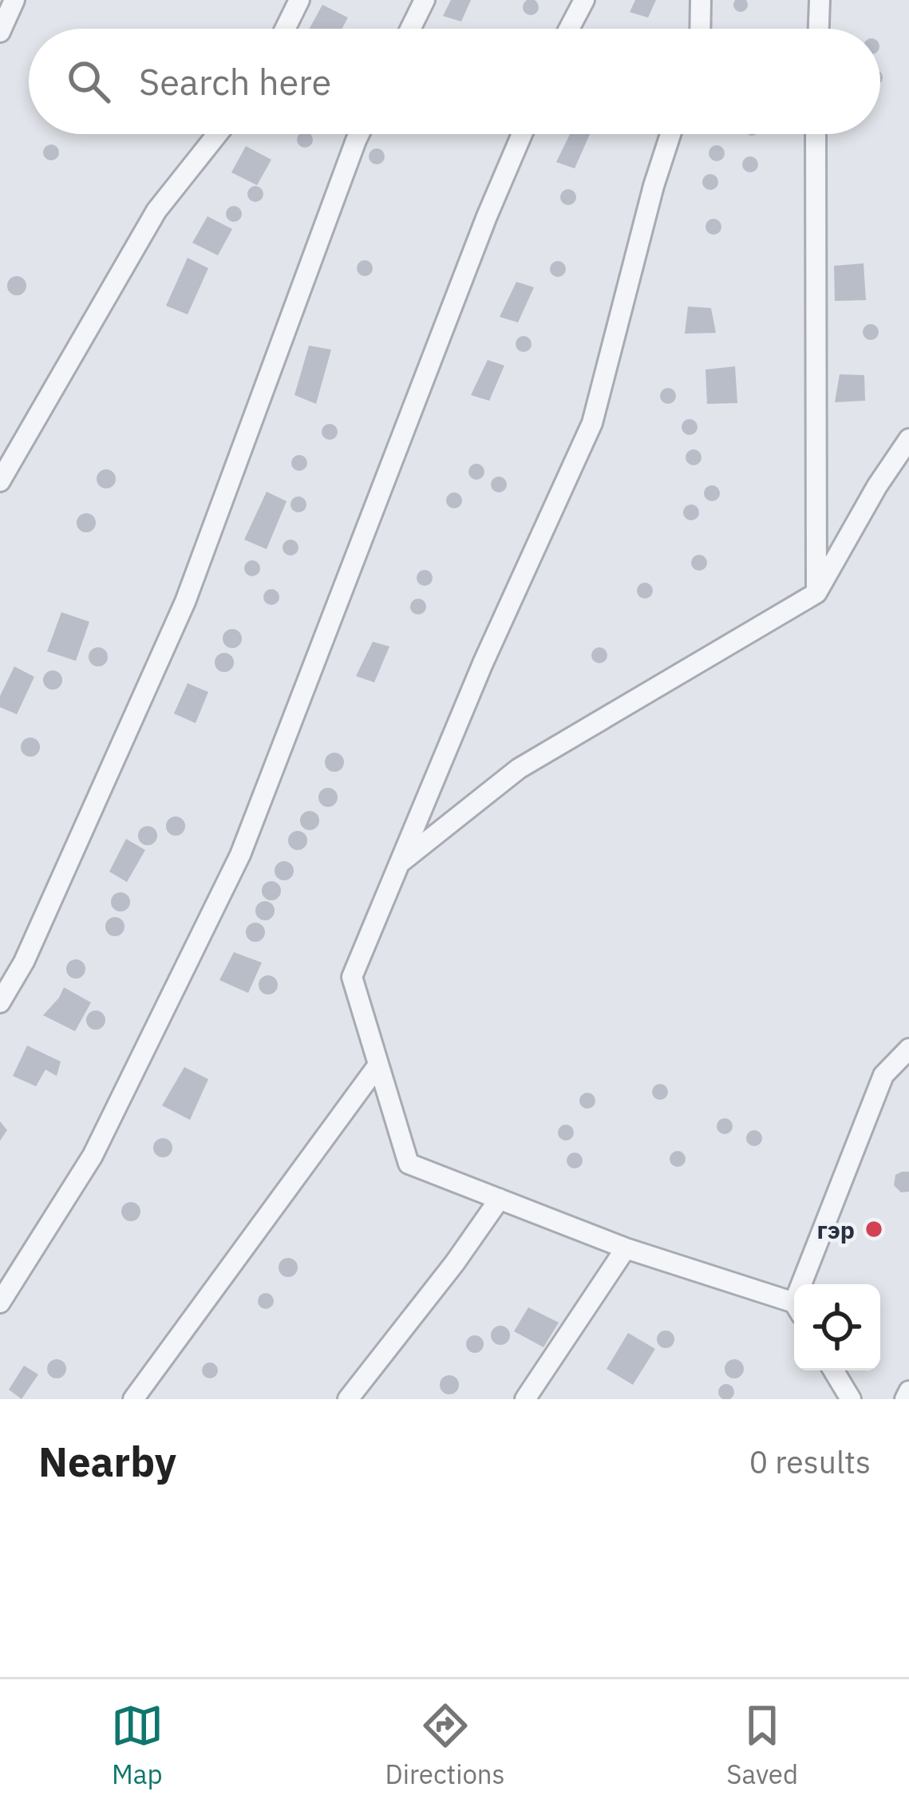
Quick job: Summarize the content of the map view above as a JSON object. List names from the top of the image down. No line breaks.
{"places":["гэр"],"page":{"search":"Search here","heading":["Nearby","0 results"],"nav":["Map","Directions","Saved"]}}
